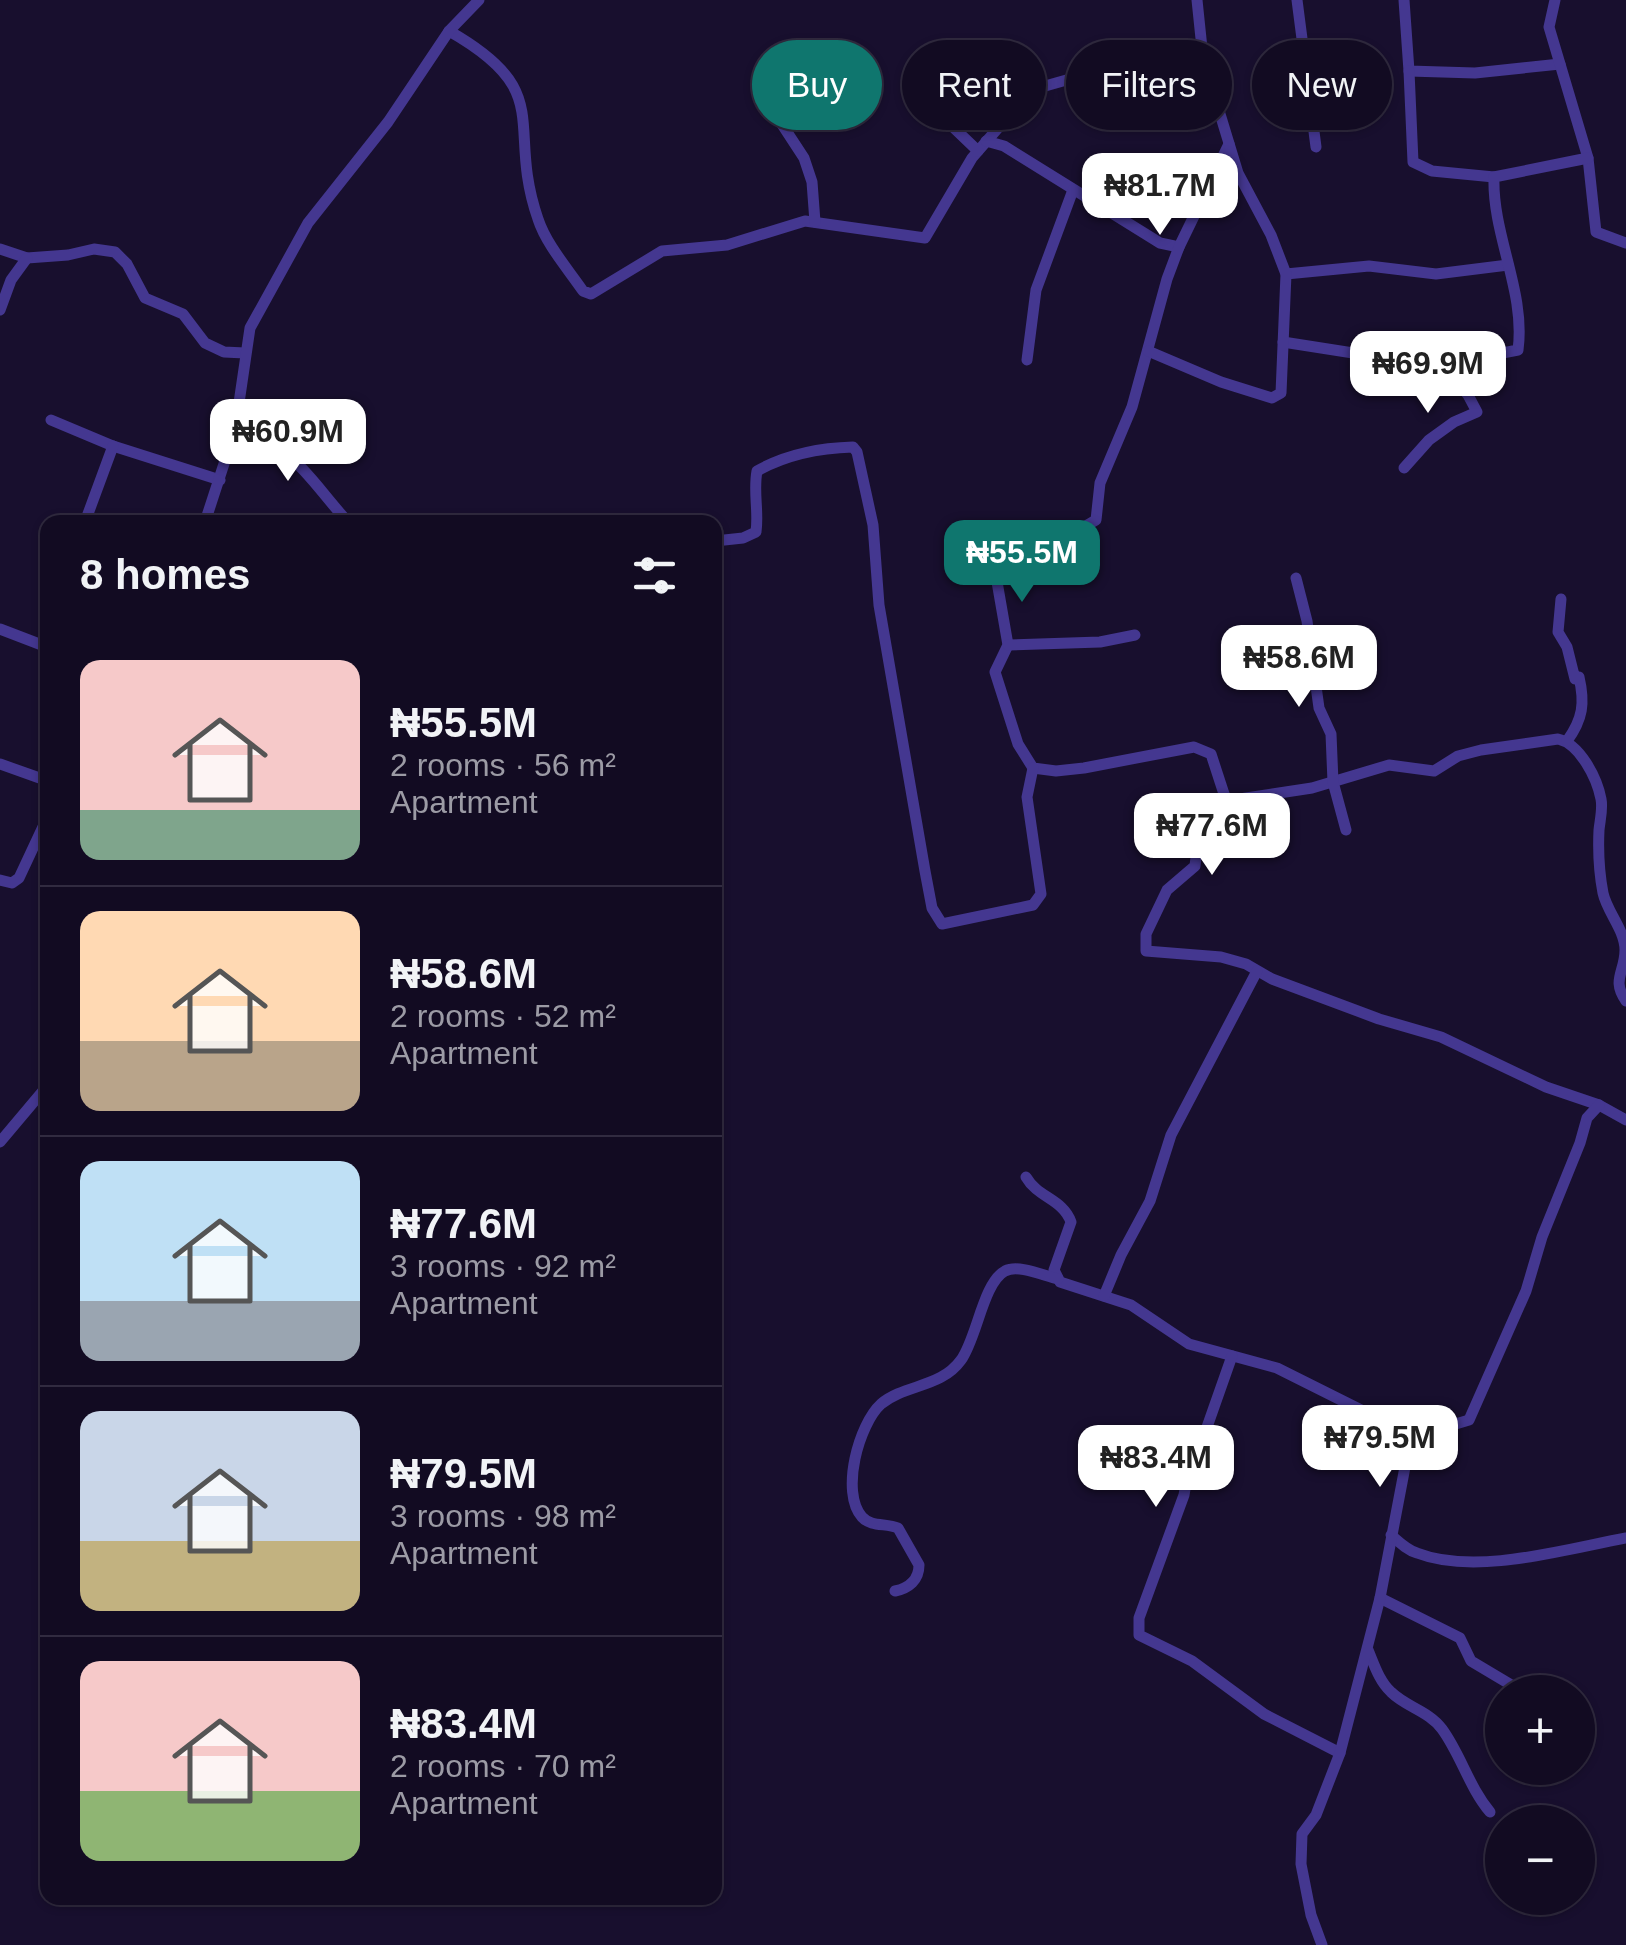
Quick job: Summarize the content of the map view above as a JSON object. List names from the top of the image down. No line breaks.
{"page":{"chip":["Buy","Rent","Filters","New"],"price":["₦81.7M","₦69.9M","₦60.9M","₦55.5M","₦58.6M","₦77.6M","₦79.5M","₦83.4M"],"heading":"8 homes","list":[{"name":"₦55.5M","note":"2 rooms · 56 m² · Apartment"},{"name":"₦58.6M","note":"2 rooms · 52 m² · Apartment"},{"name":"₦77.6M","note":"3 rooms · 92 m² · Apartment"},{"name":"₦79.5M","note":"3 rooms · 98 m² · Apartment"},{"name":"₦83.4M","note":"2 rooms · 70 m² · Apartment"}],"map_buttons":["+","−"]}}
